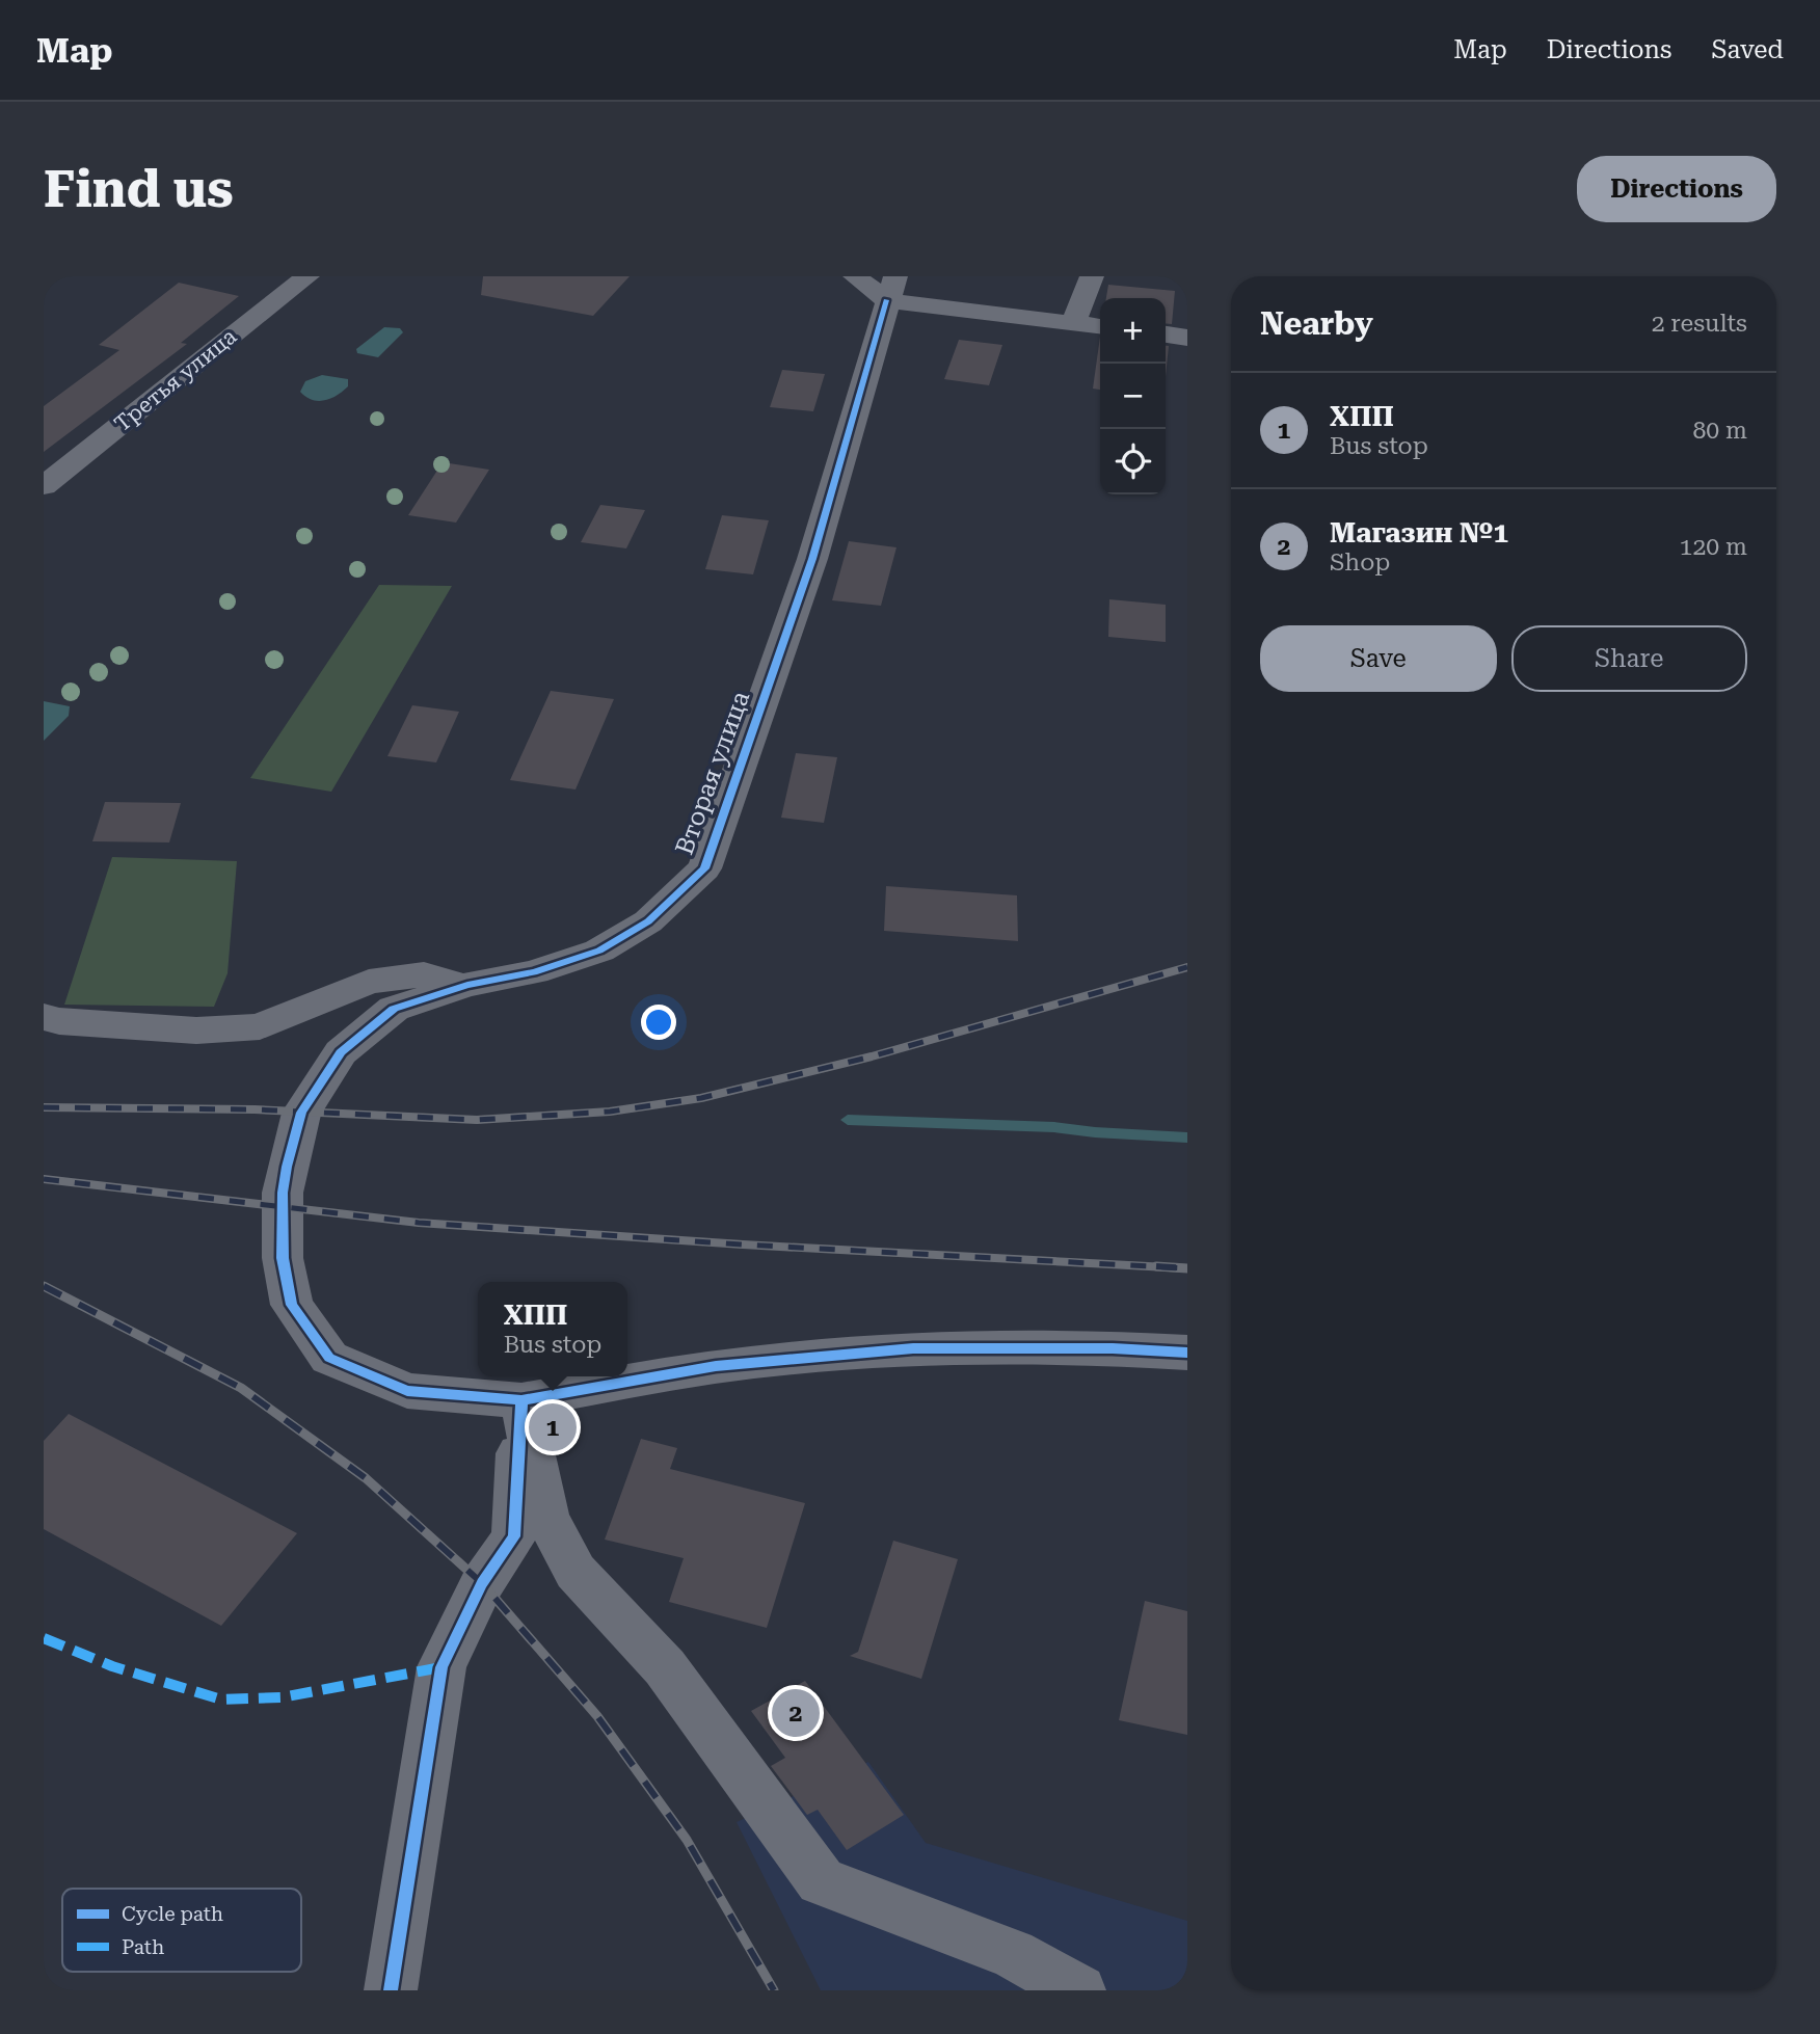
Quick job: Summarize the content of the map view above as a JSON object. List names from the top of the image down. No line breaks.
{"streets":{"street":["Третья улица","Вторая улица"]},"legend":["Cycle path","Path"],"page":{"header":"Map","nav":["Map","Directions","Saved"],"buttons":["Directions",["Save","Share"]],"title":"Find us","heading":["Nearby","2 results"],"map_buttons":["+","−"],"list":[{"mark":"1","name":"ХПП","note":"Bus stop","value":"80 m"},{"mark":"2","name":"Магазин №1","note":"Shop","value":"120 m"}],"popup":["ХПП","Bus stop"],"pins":["1","2"]}}
